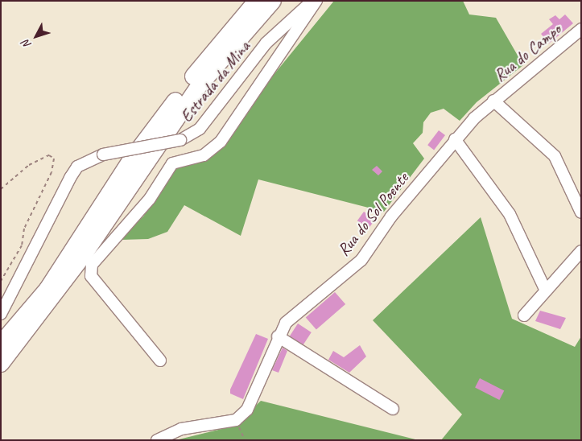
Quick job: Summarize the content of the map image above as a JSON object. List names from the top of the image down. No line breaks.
{"streets":{"street":["Rua do Campo","Estrada da Mina","Rua do Sol Poente"]},"crossings":[["Rua do Campo","Rua do Sol Poente"]],"north":"bottom left"}
